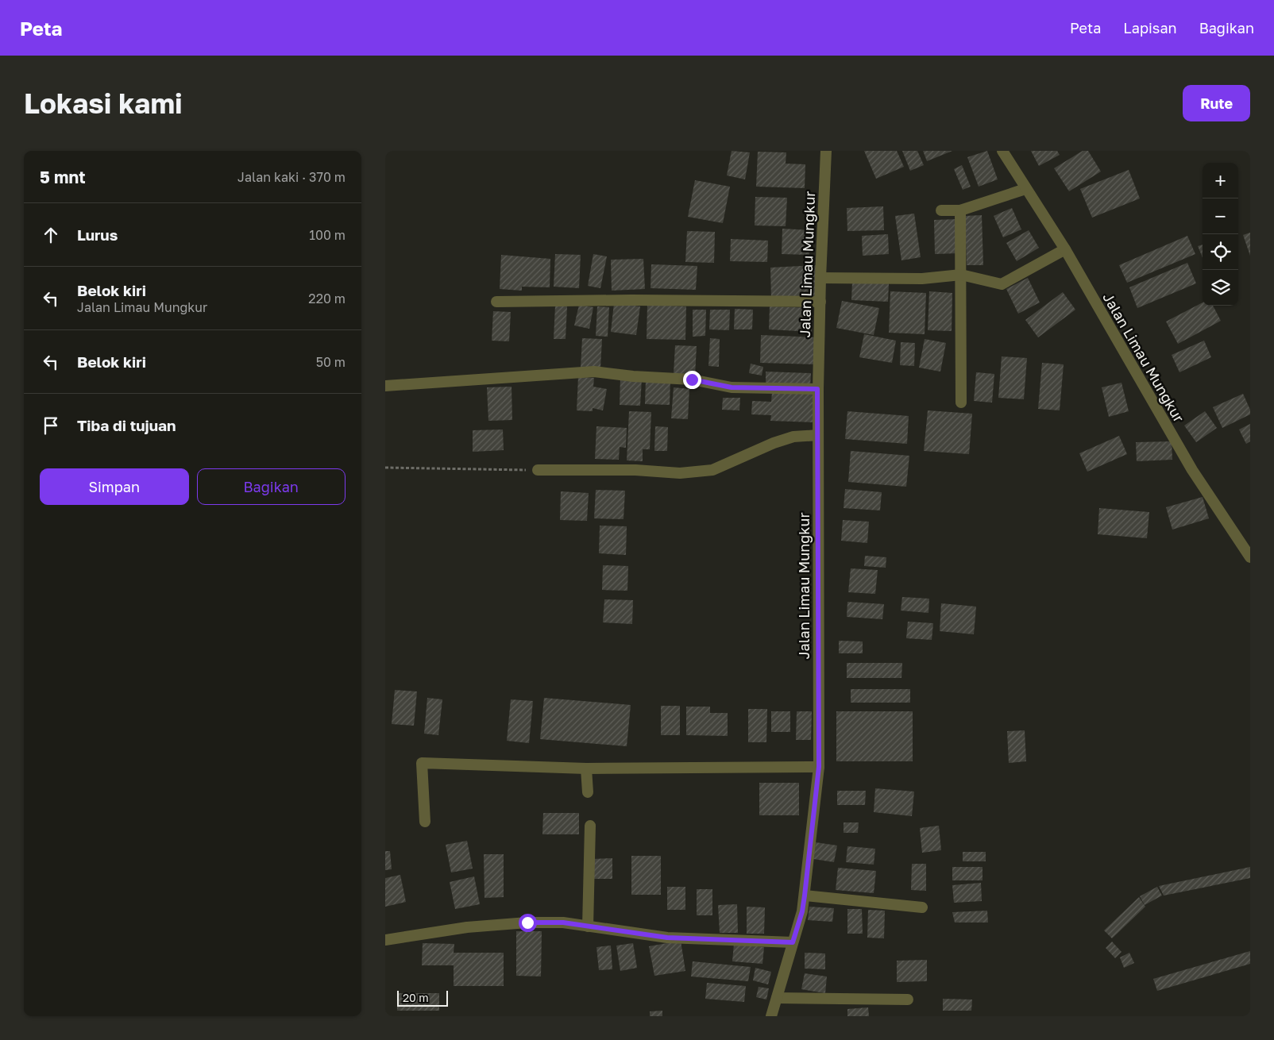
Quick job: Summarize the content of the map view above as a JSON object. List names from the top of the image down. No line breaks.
{"streets":{"street":["Jalan Limau Mungkur"]},"scale_bar":"20 m","page":{"header":"Peta","nav":["Peta","Lapisan","Bagikan"],"buttons":["Rute",["Simpan","Bagikan"]],"title":"Lokasi kami","heading":["5 mnt","Jalan kaki · 370 m"],"map_buttons":["+","−"],"list":[["Lurus","100 m"],["Belok kiri","Jalan Limau Mungkur","220 m"],["Belok kiri","50 m"],"Tiba di tujuan"],"scale":"20 m"}}
